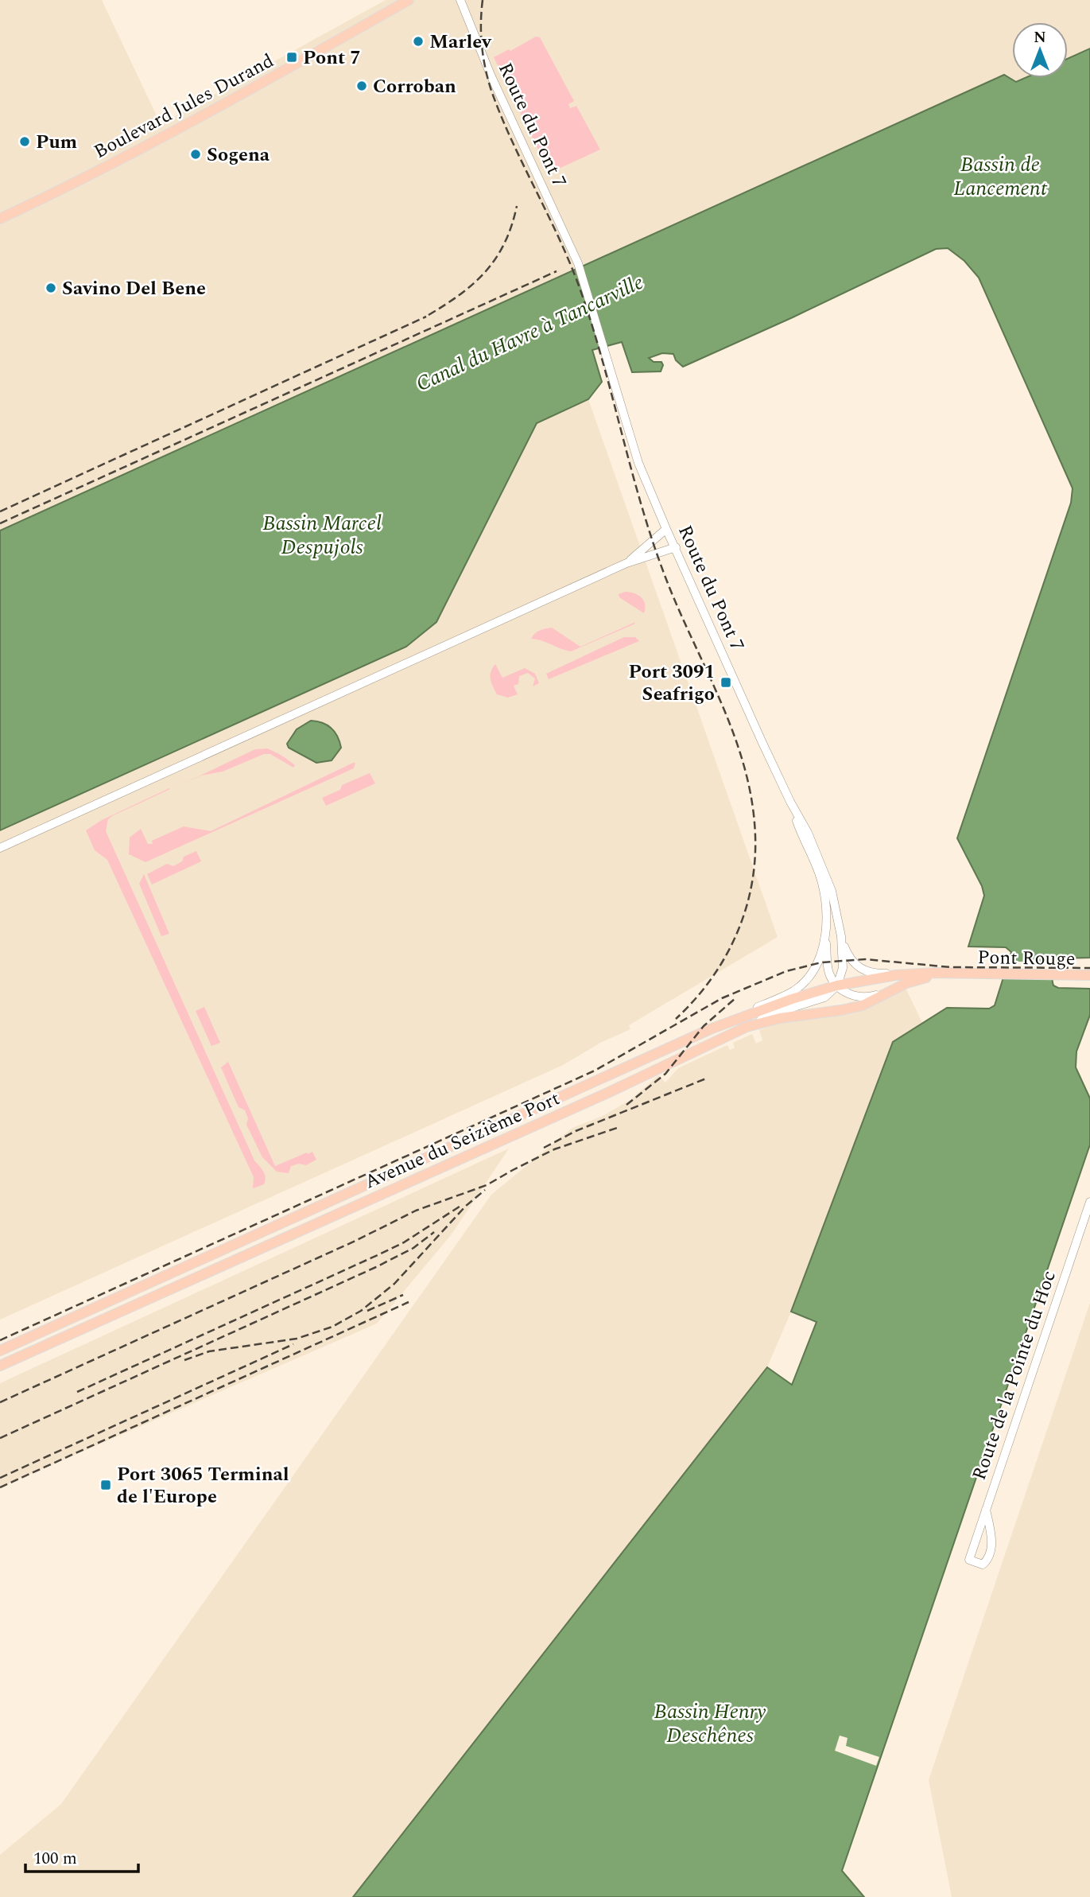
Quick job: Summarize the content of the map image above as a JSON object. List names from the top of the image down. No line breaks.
{"streets":{"main road":["Boulevard Jules Durand","Pont Rouge","Avenue du Seizième Port"],"street":["Route du Pont 7","Route de la Pointe du Hoc"]},"crossings":[["Pont Rouge","Avenue du Seizième Port"]],"water":["Bassin de Lancement","Canal du Havre à Tancarville","Bassin Marcel Despujols","Bassin Henry Deschênes"],"places":{"other":["Marlev","Corroban","Pum","Sogena","Savino Del Bene"],"transit":["Pont 7","Port 3091 Seafrigo","Port 3065 Terminal de l'Europe"]},"scale_bar":"100 m","north":"top"}
